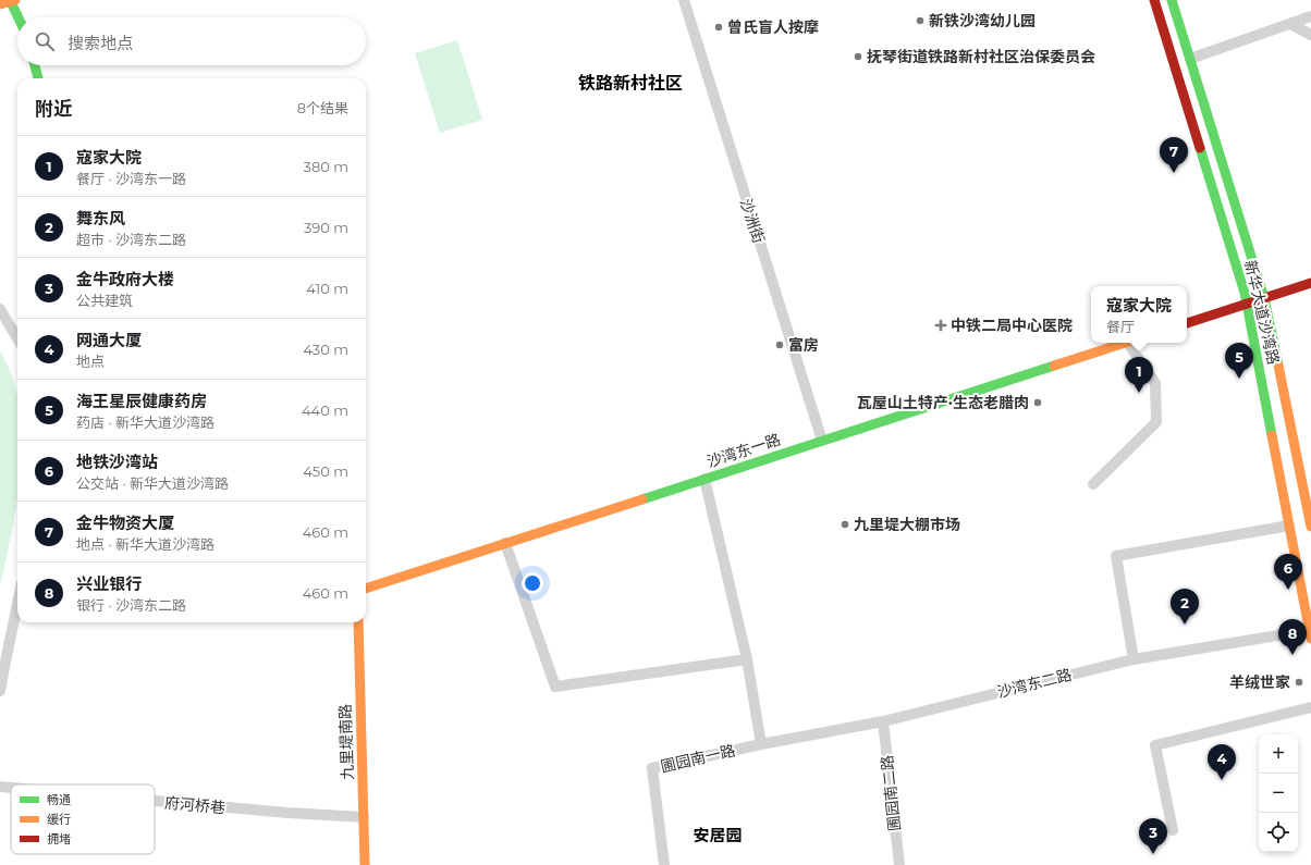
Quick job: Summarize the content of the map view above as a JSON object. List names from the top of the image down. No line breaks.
{"streets":{"street":["沙洲街","新华大道沙湾路","沙湾东一路","沙湾东二路","九里堤南路","圃园南一路","圃园南二路","府河桥巷"]},"crossings":[["沙洲街","沙湾东一路"],["新华大道沙湾路","沙湾东二路"],["沙湾东二路","圃园南一路"],["沙湾东二路","圃园南二路"],["九里堤南路","府河桥巷"]],"districts":["铁路新村社区","安居园"],"places":{"other":["新铁沙湾幼儿园","曾氏盲人按摩","抚琴街道铁路新村社区治保委员会","富房","瓦屋山土特产·生态老腊肉","九里堤大棚市场","羊绒世家"],"health":["中铁二局中心医院"]},"legend":["畅通","缓行","拥堵"],"page":{"search":"搜索地点","heading":["附近","8个结果"],"list":[{"mark":"1","name":"寇家大院","note":"餐厅 · 沙湾东一路","value":"380 m"},{"mark":"2","name":"舞东风","note":"超市 · 沙湾东二路","value":"390 m"},{"mark":"3","name":"金牛政府大楼","note":"公共建筑","value":"410 m"},{"mark":"4","name":"网通大厦","note":"地点","value":"430 m"},{"mark":"5","name":"海王星辰健康药房","note":"药店 · 新华大道沙湾路","value":"440 m"},{"mark":"6","name":"地铁沙湾站","note":"公交站 · 新华大道沙湾路","value":"450 m"},{"mark":"7","name":"金牛物资大厦","note":"地点 · 新华大道沙湾路","value":"460 m"},{"mark":"8","name":"兴业银行","note":"银行 · 沙湾东二路","value":"460 m"}],"pins":["7","5","1","6","2","8","4","3"],"popup":["寇家大院","餐厅"],"map_buttons":["+","−"]}}
